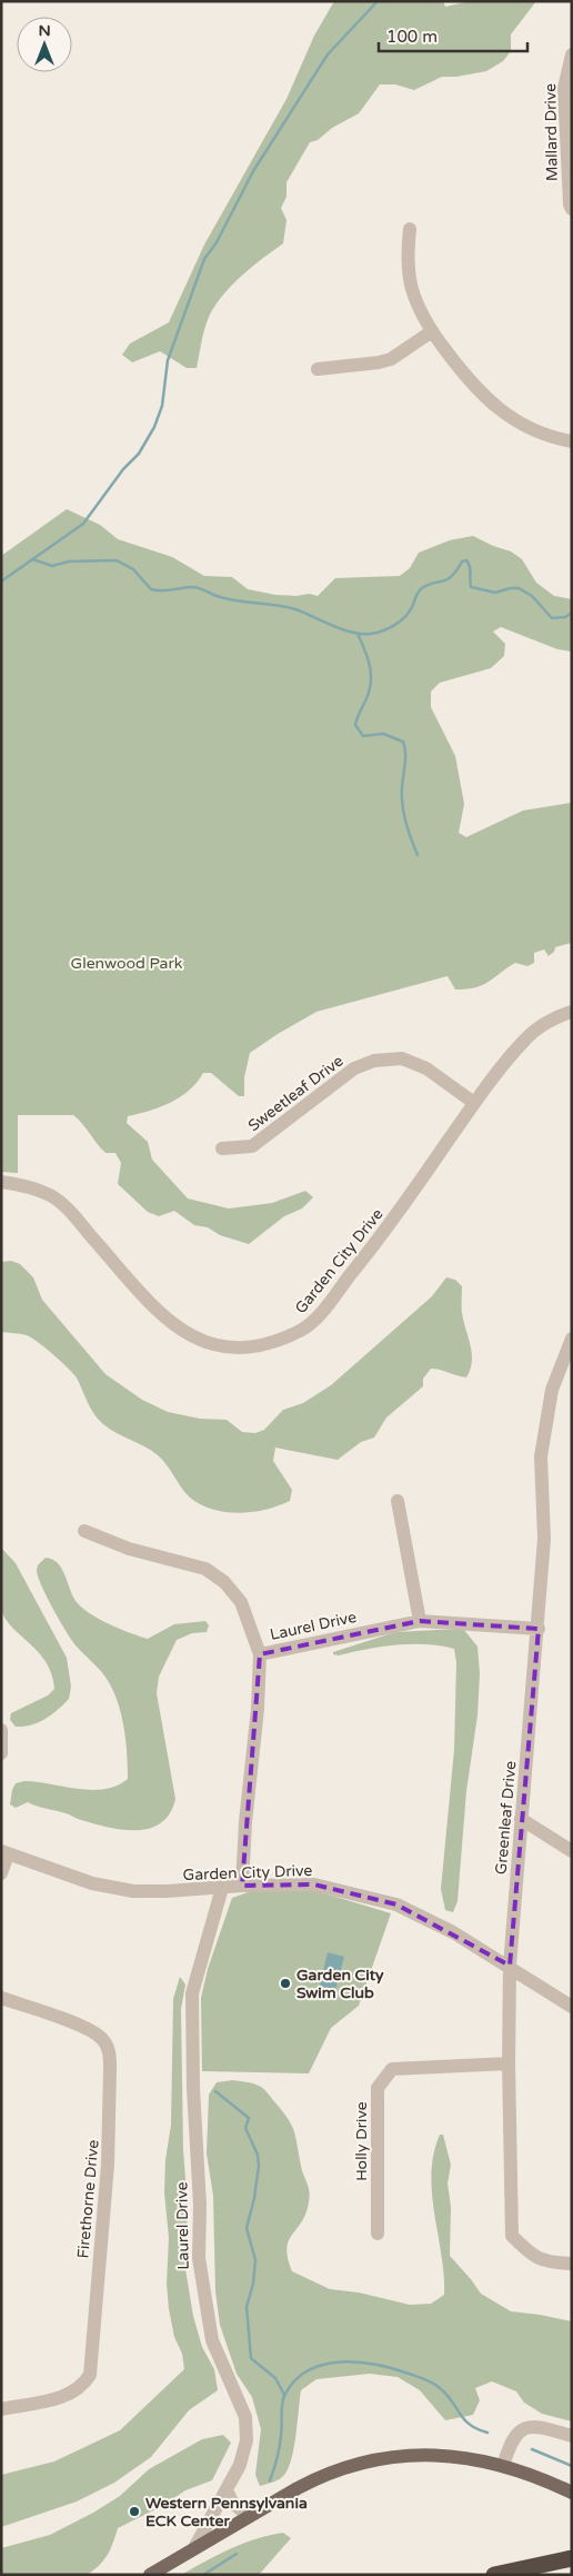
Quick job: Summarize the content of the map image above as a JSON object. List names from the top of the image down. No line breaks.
{"streets":{"street":["Mallard Drive","Sweetleaf Drive","Garden City Drive","Laurel Drive","Greenleaf Drive","Holly Drive","Firethorne Drive"]},"crossings":[["Sweetleaf Drive","Garden City Drive"],["Garden City Drive","Laurel Drive"],["Garden City Drive","Greenleaf Drive"],["Laurel Drive","Greenleaf Drive"],["Greenleaf Drive","Holly Drive"]],"parks":["Glenwood Park"],"places":["Garden City Swim Club","Western Pennsylvania ECK Center"],"scale_bar":"100 m","north":"top"}
